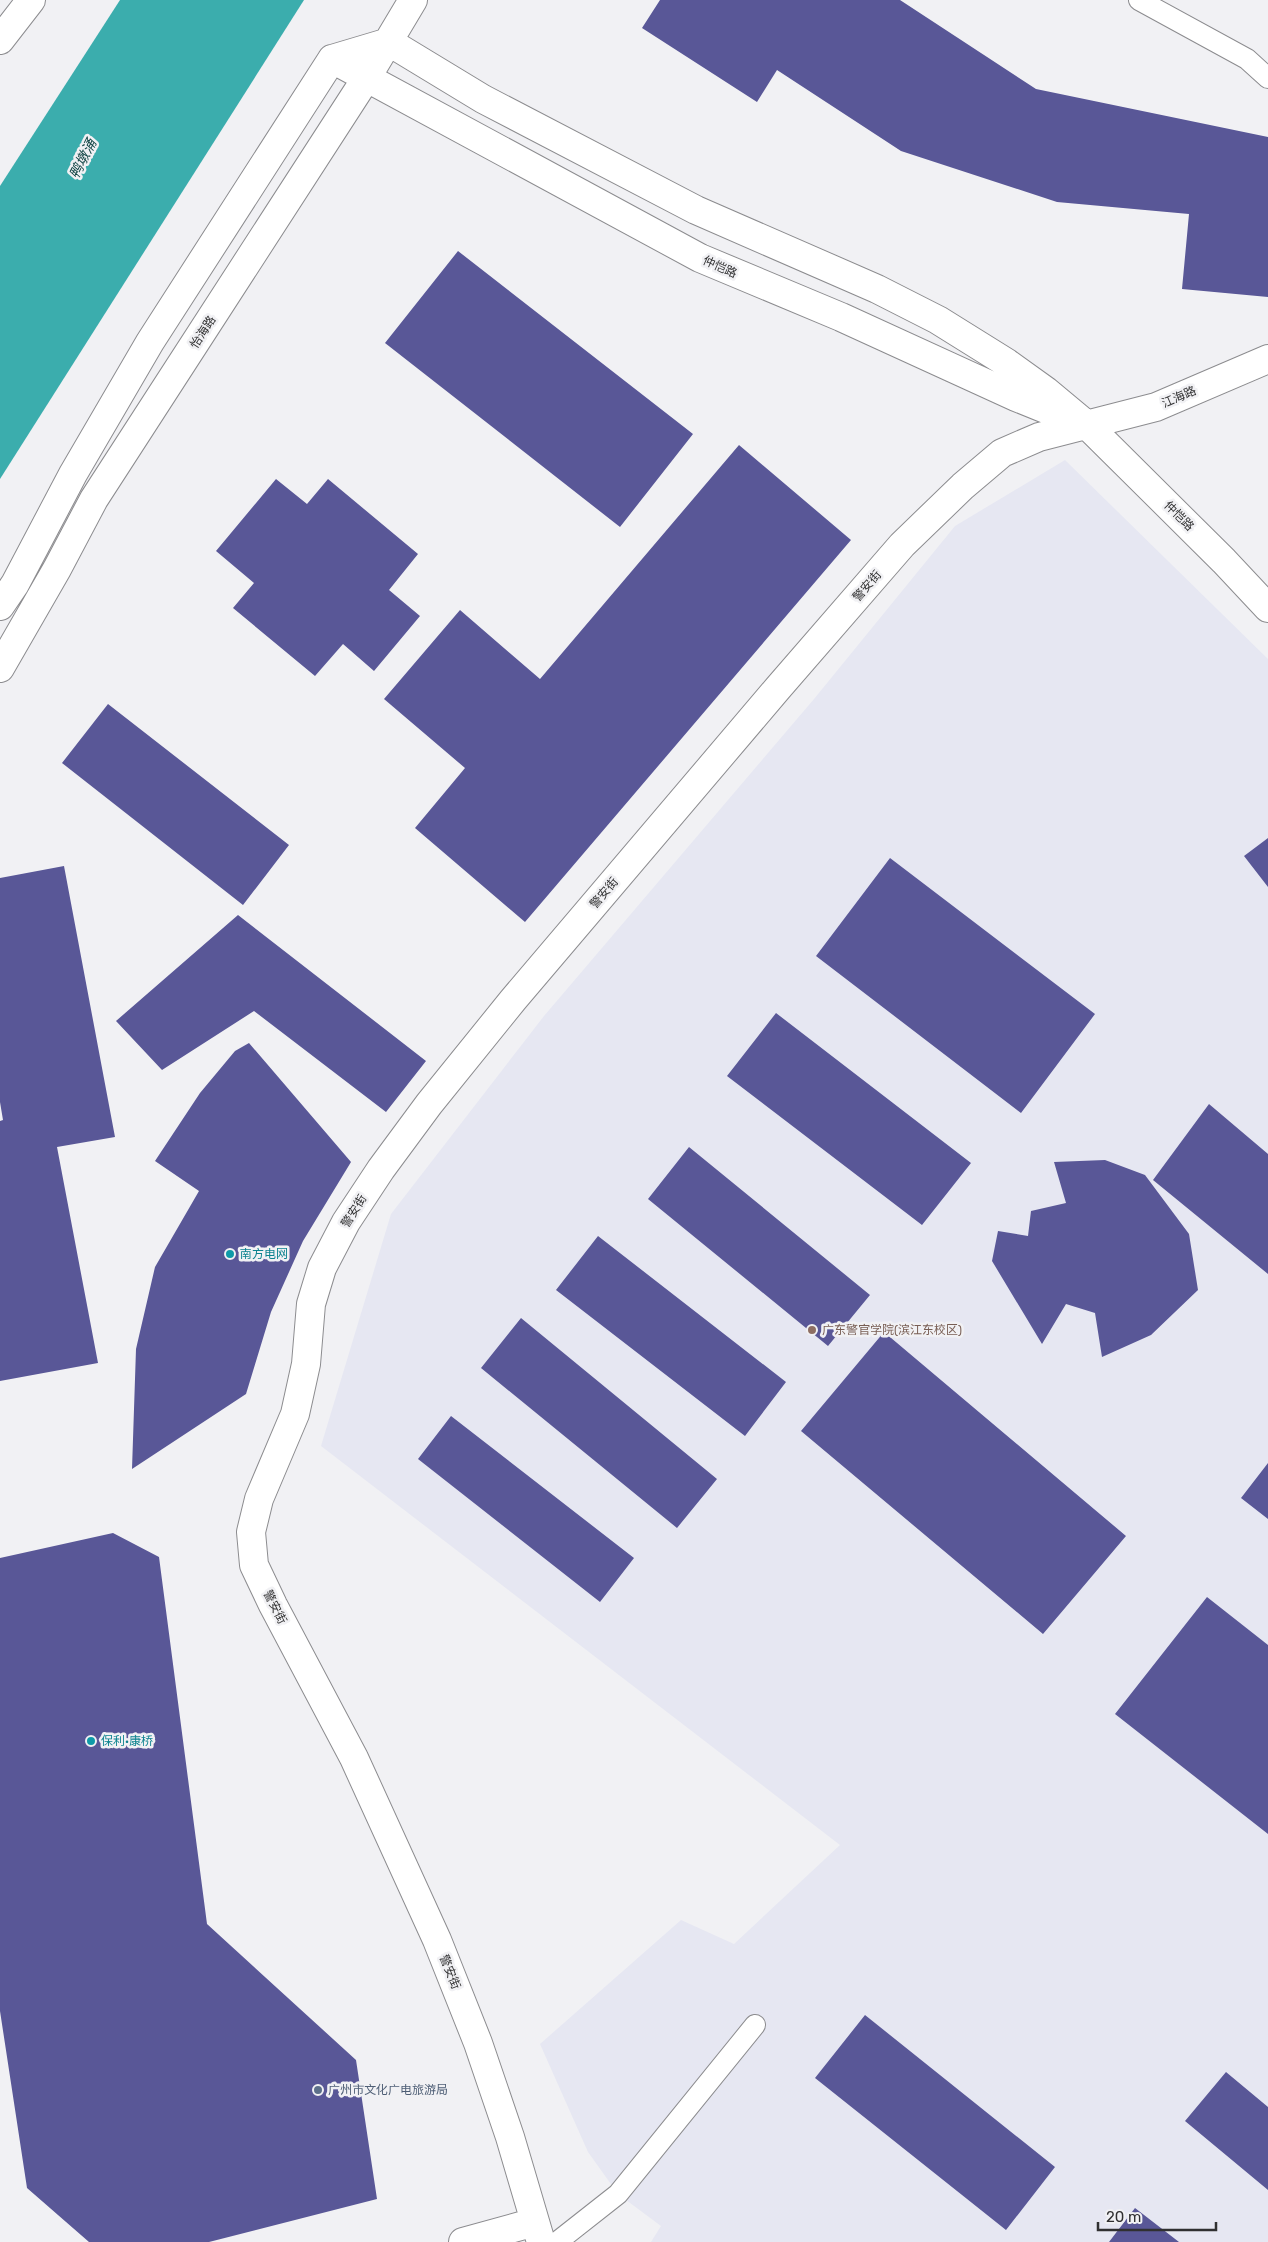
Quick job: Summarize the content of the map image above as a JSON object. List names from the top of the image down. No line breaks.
{"streets":{"street":["仲恺路","怡海路","江海路","警安街"]},"crossings":[["仲恺路","怡海路"],["仲恺路","江海路"],["仲恺路","警安街"],["江海路","警安街"]],"water":["鸭墩涌"],"places":["南方电网","广东警官学院(滨江东校区)","保利·康桥","广州市文化广电旅游局"],"scale_bar":"20 m"}
